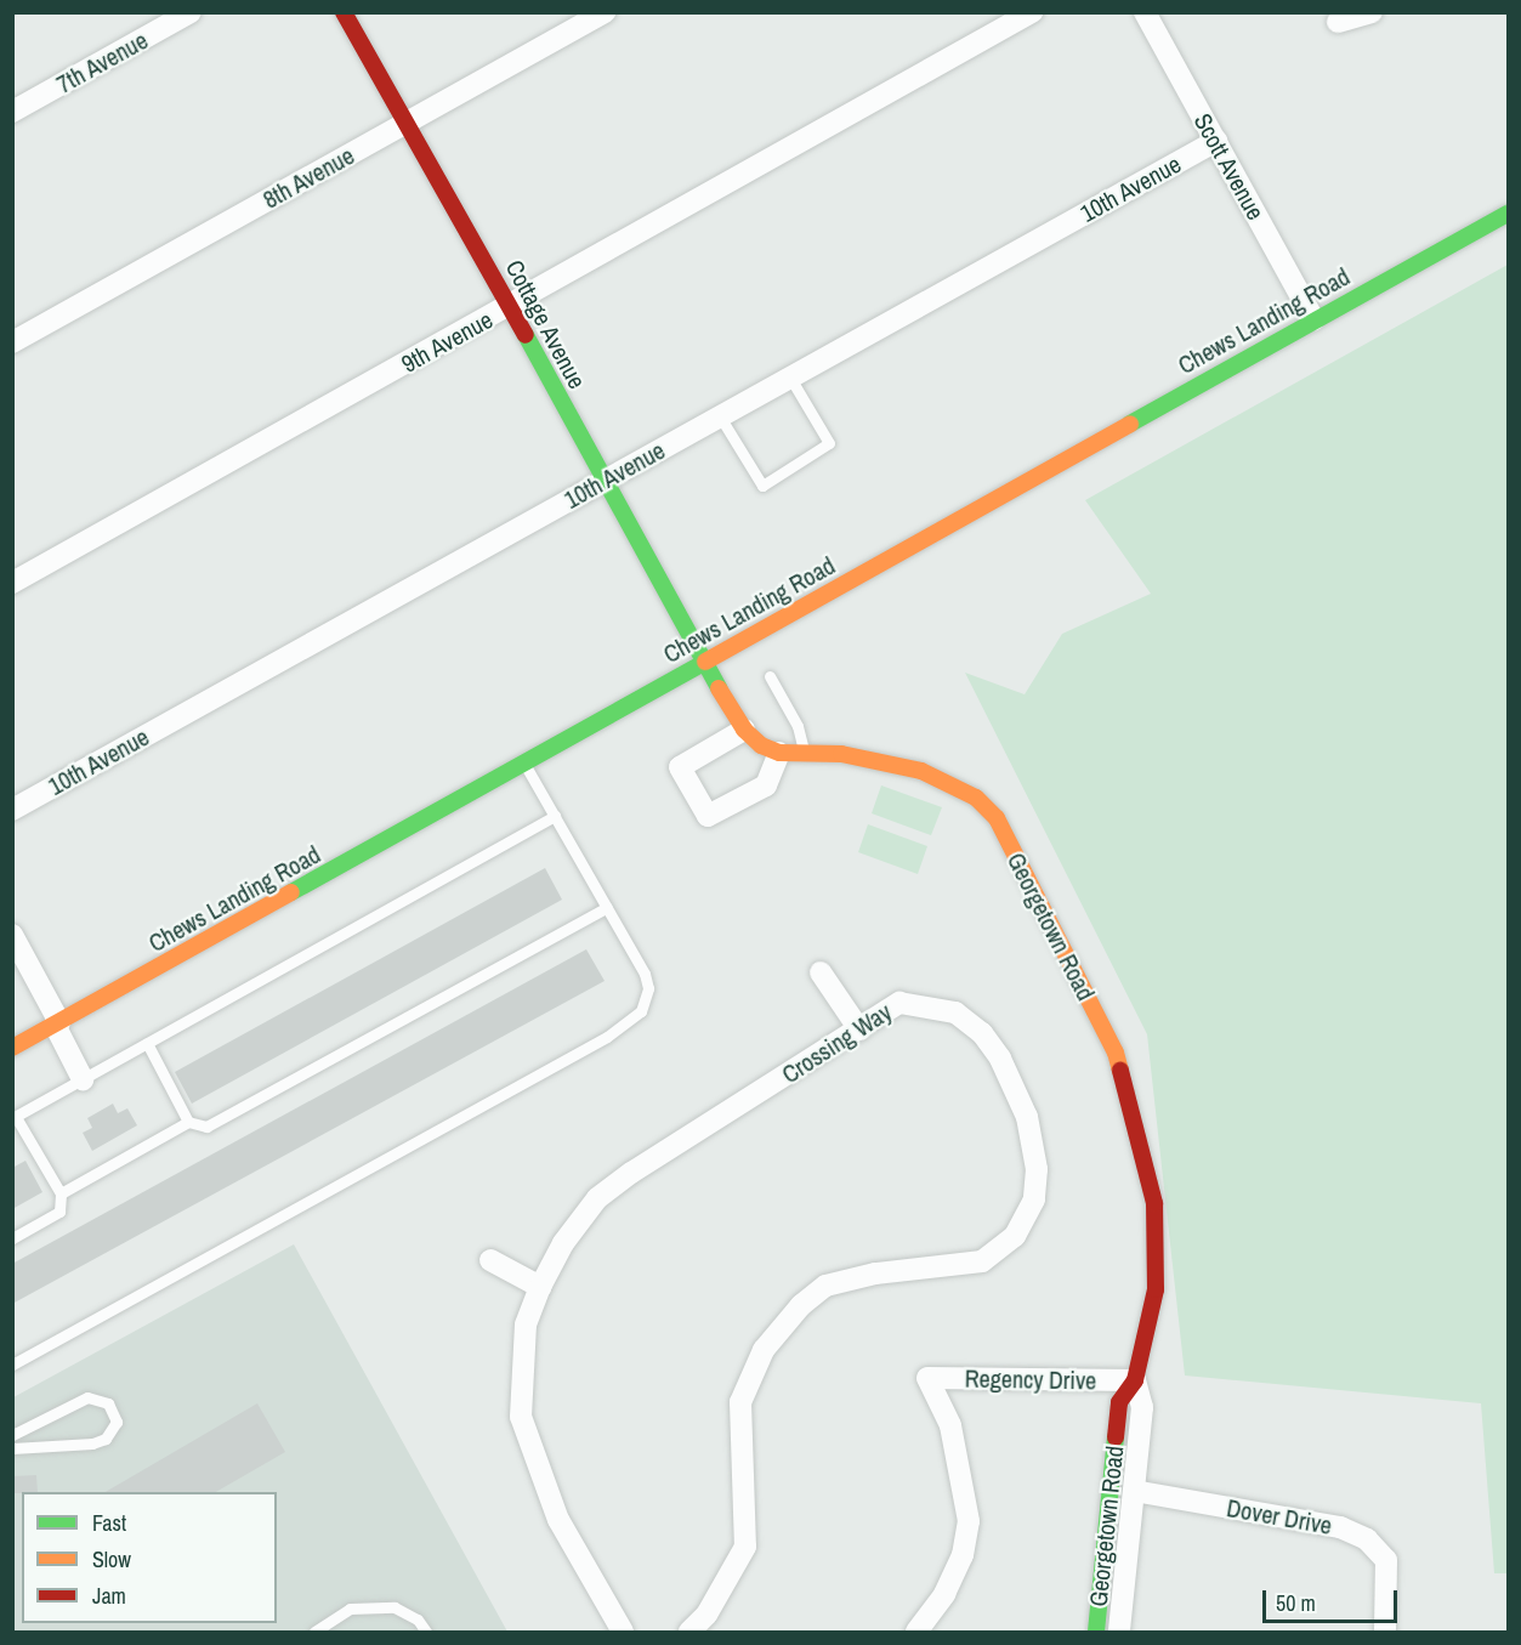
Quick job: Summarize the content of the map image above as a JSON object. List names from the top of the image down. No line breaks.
{"streets":{"street":["7th Avenue","Scott Avenue","8th Avenue","10th Avenue","Chews Landing Road","Cottage Avenue","9th Avenue","Georgetown Road","Crossing Way","Regency Drive","Dover Drive"]},"crossings":[["Scott Avenue","10th Avenue"],["Scott Avenue","Chews Landing Road"],["8th Avenue","Cottage Avenue"],["10th Avenue","Cottage Avenue"],["Chews Landing Road","Cottage Avenue"],["Cottage Avenue","9th Avenue"],["Georgetown Road","Regency Drive"],["Georgetown Road","Dover Drive"]],"legend":["Fast","Slow","Jam"],"scale_bar":"50 m"}
